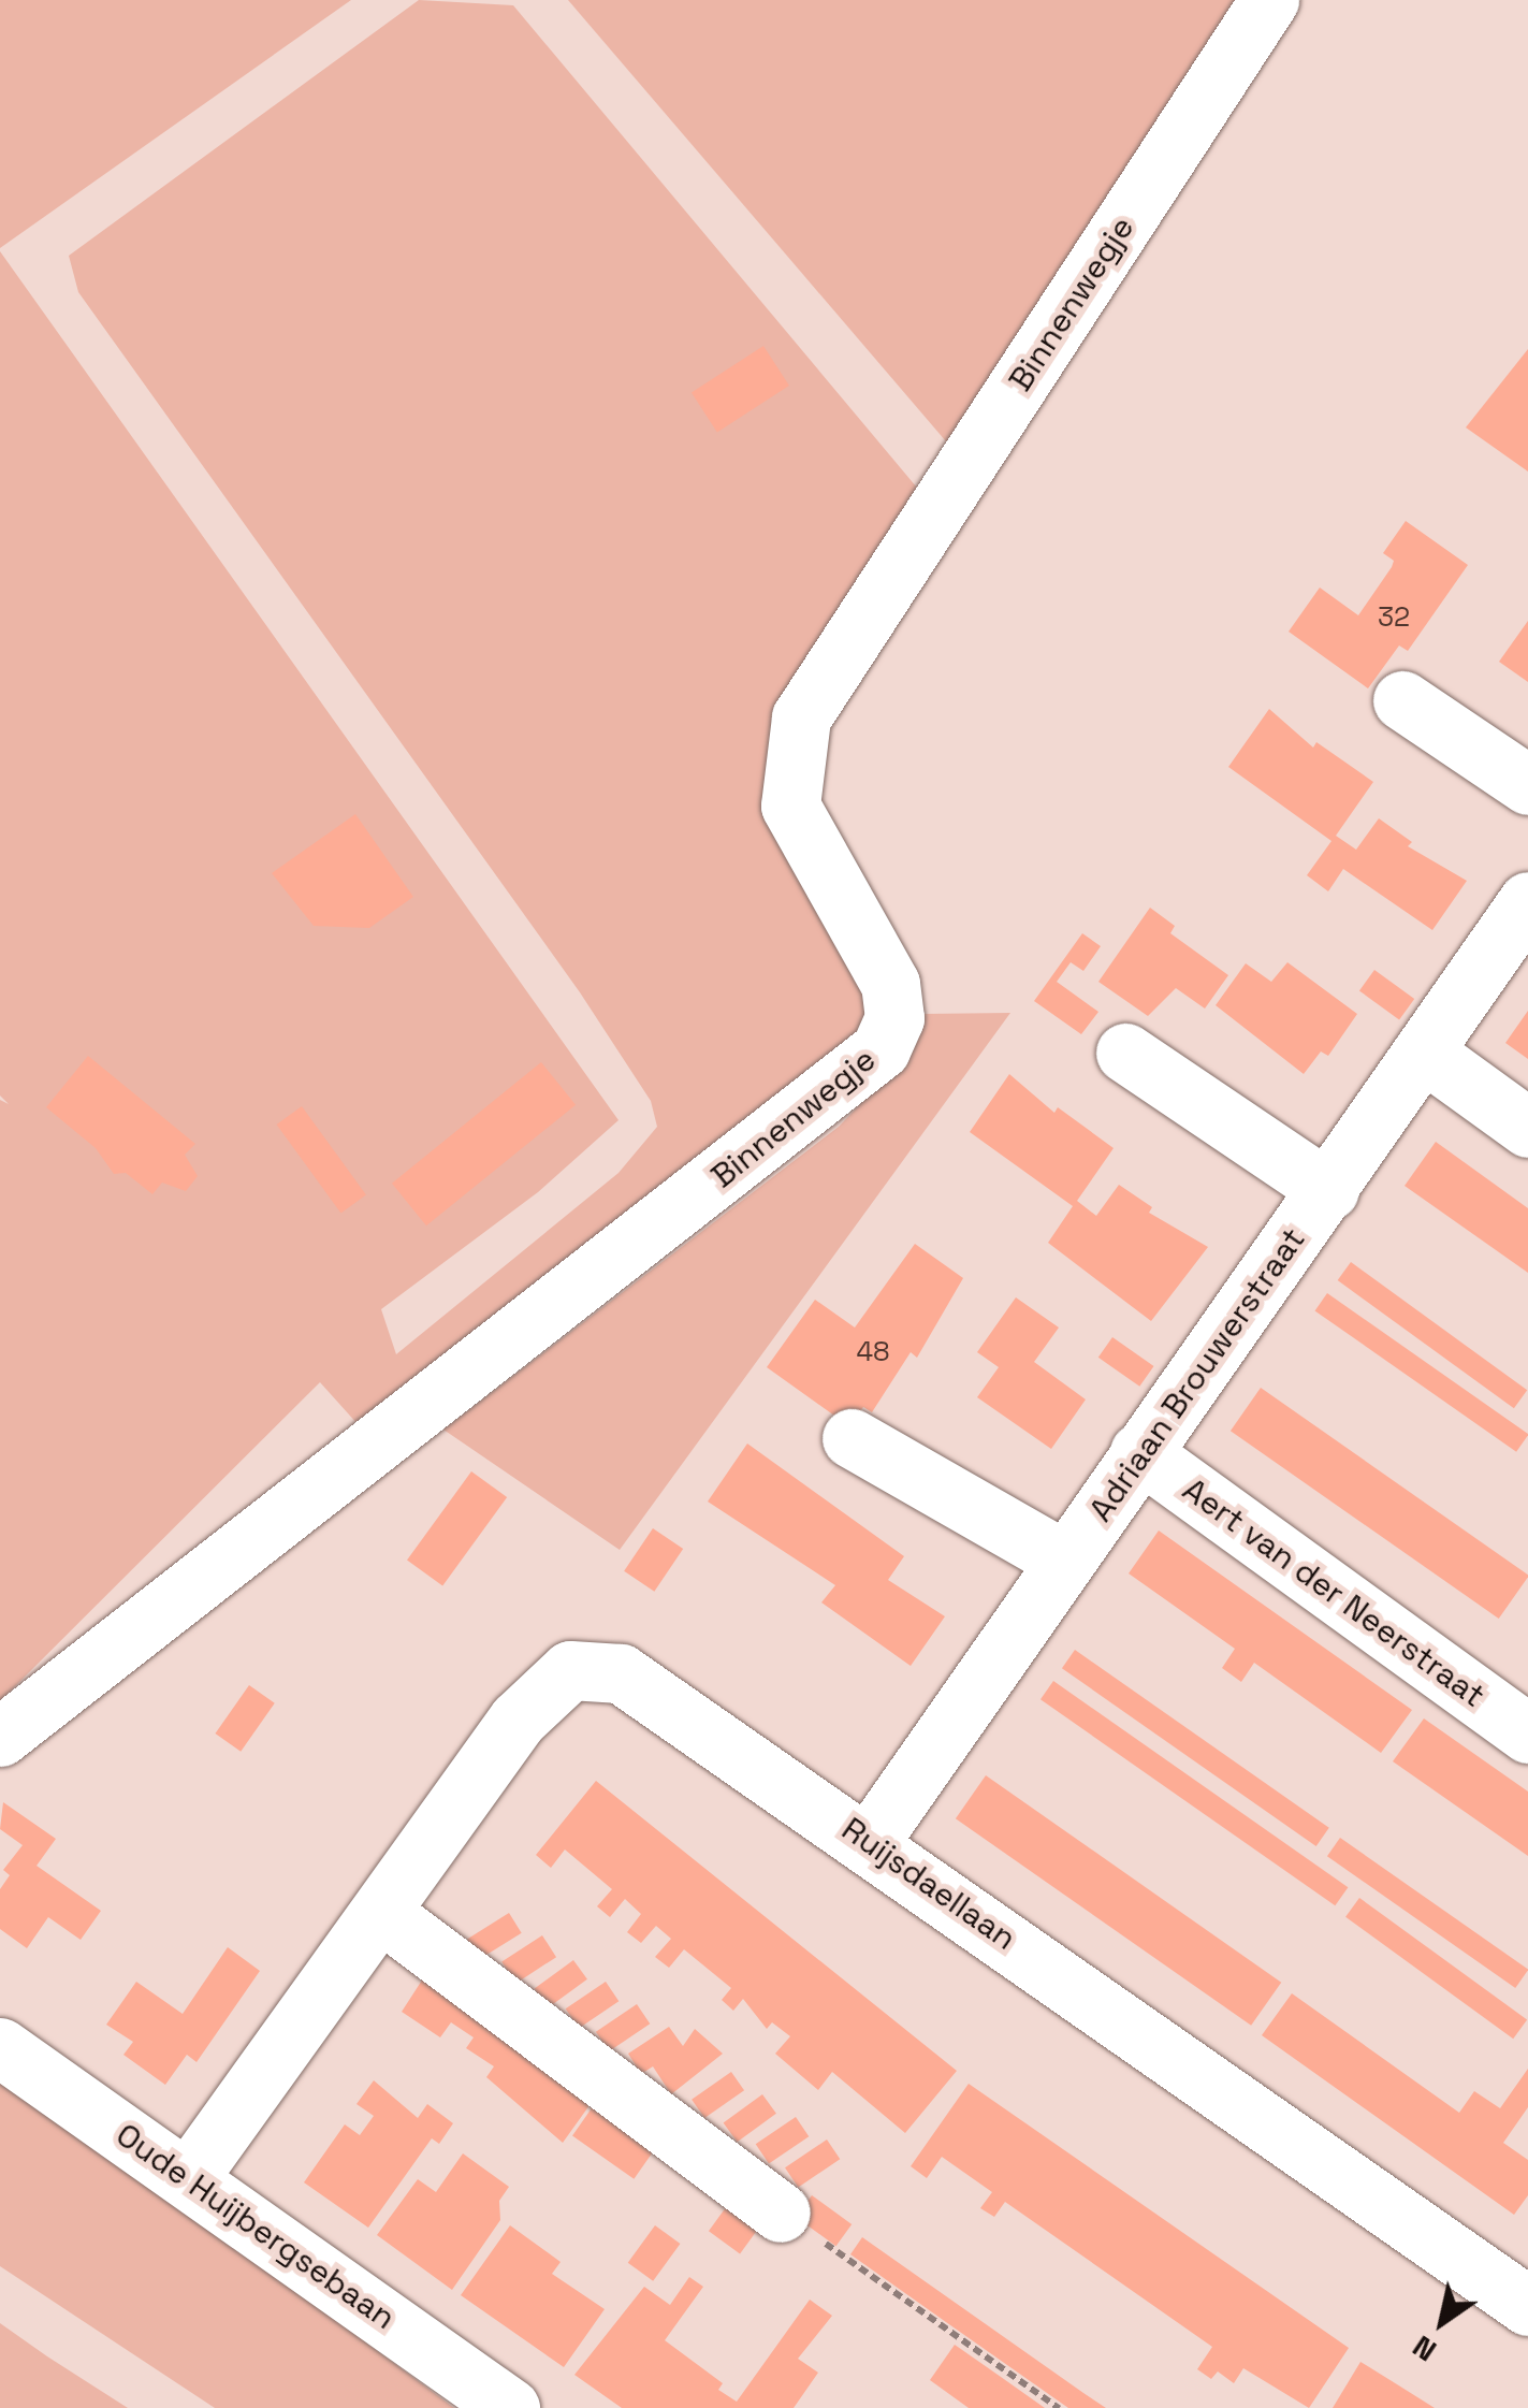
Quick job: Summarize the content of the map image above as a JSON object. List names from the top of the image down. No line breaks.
{"streets":{"street":["Binnenwegje","Adriaan Brouwerstraat","Aert van der Neerstraat","Ruijsdaellaan","Oude Huijbergsebaan"]},"crossings":[["Adriaan Brouwerstraat","Aert van der Neerstraat"],["Adriaan Brouwerstraat","Ruijsdaellaan"],["Ruijsdaellaan","Oude Huijbergsebaan"]],"house_numbers":["32","48"],"north":"bottom left"}
